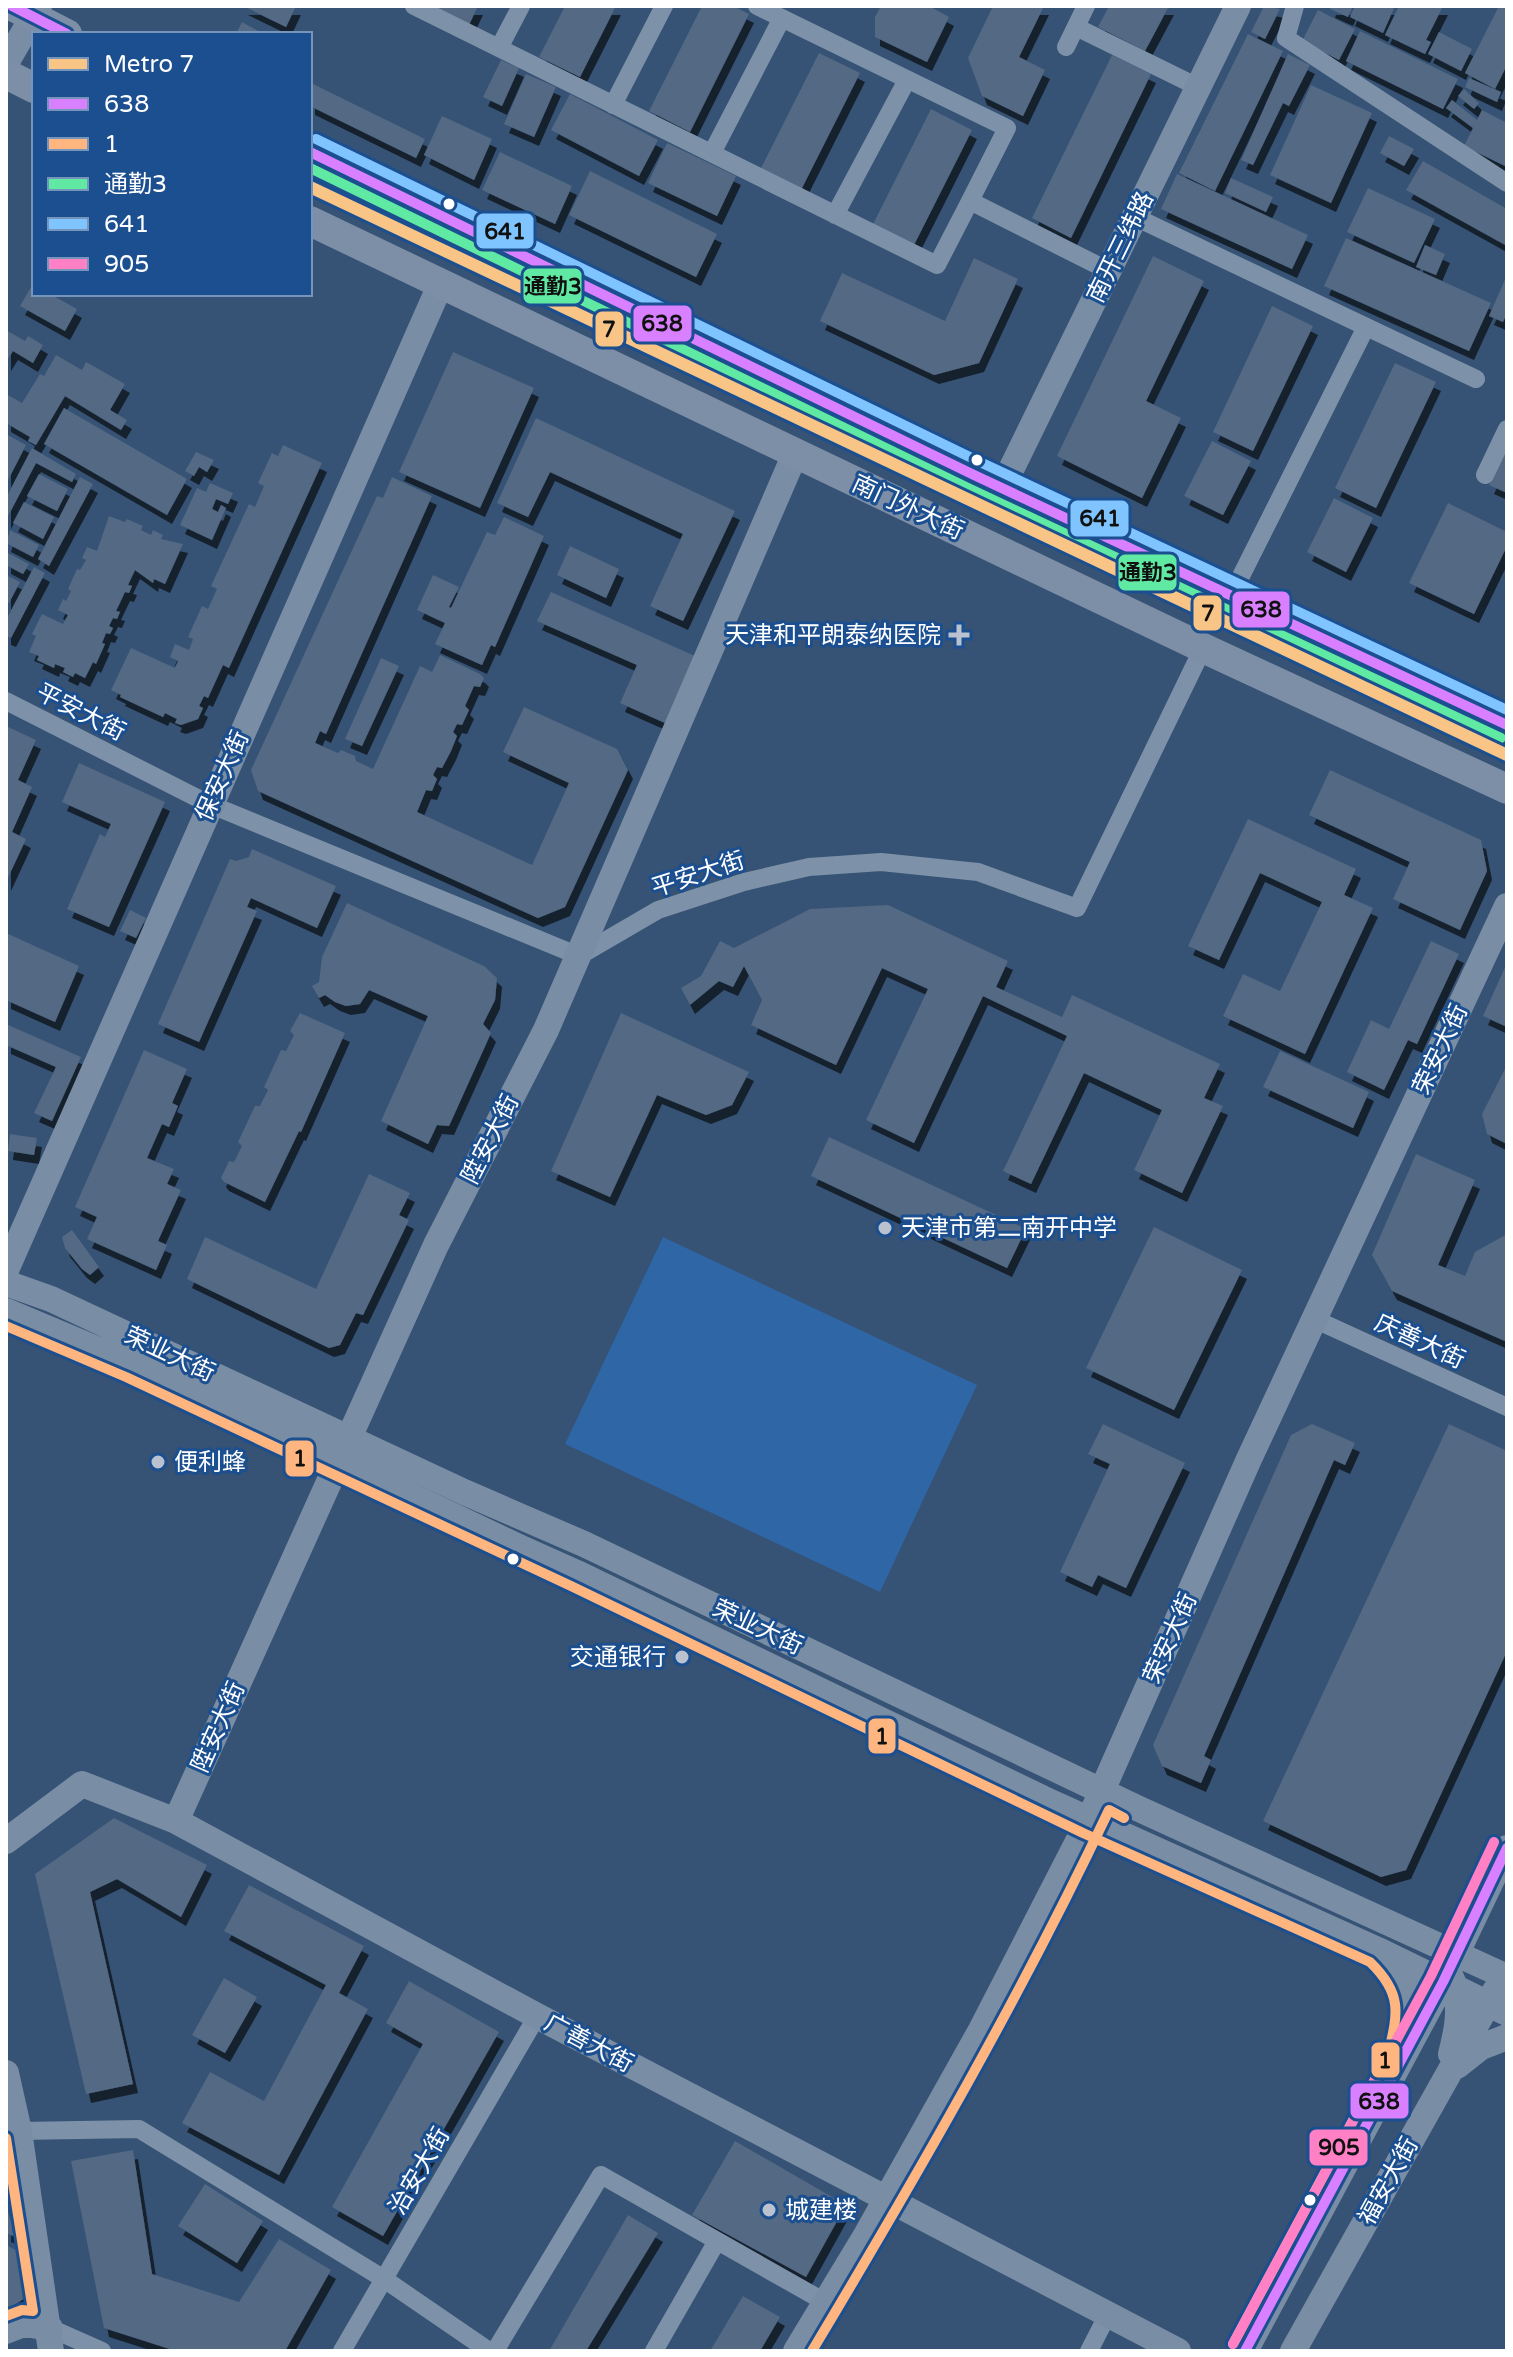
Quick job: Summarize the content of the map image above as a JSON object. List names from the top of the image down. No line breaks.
{"streets":{"main road":["南门外大街"],"street":["南开三纬路","平安大街","保安大街","荣安大街","陞安大街","庆善大街","荣业大街","广善大街","治安大街","福安大街"]},"crossings":[["南门外大街","平安大街"],["南门外大街","保安大街"],["南门外大街","陞安大街"],["平安大街","保安大街"],["平安大街","陞安大街"],["荣安大街","庆善大街"],["荣安大街","荣业大街"],["荣安大街","广善大街"],["陞安大街","荣业大街"],["陞安大街","广善大街"],["荣业大街","福安大街"],["广善大街","治安大街"]],"places":{"health":["天津和平朗泰纳医院"],"other":["天津市第二南开中学","便利蜂","交通银行","城建楼"]},"lines":["transit line 638","transit line 641","transit line 通勤3","metro line 7","transit line 1","transit line 905"],"legend":["Metro 7","638","1","通勤3","641","905"]}
